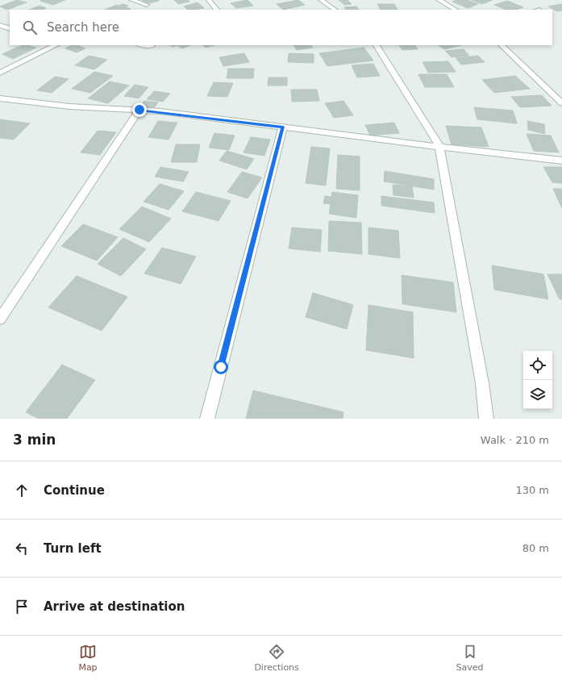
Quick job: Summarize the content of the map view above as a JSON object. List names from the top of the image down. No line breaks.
{"page":{"search":"Search here","heading":["3 min","Walk · 210 m"],"list":[["Continue","130 m"],["Turn left","80 m"],"Arrive at destination"],"nav":["Map","Directions","Saved"]}}
